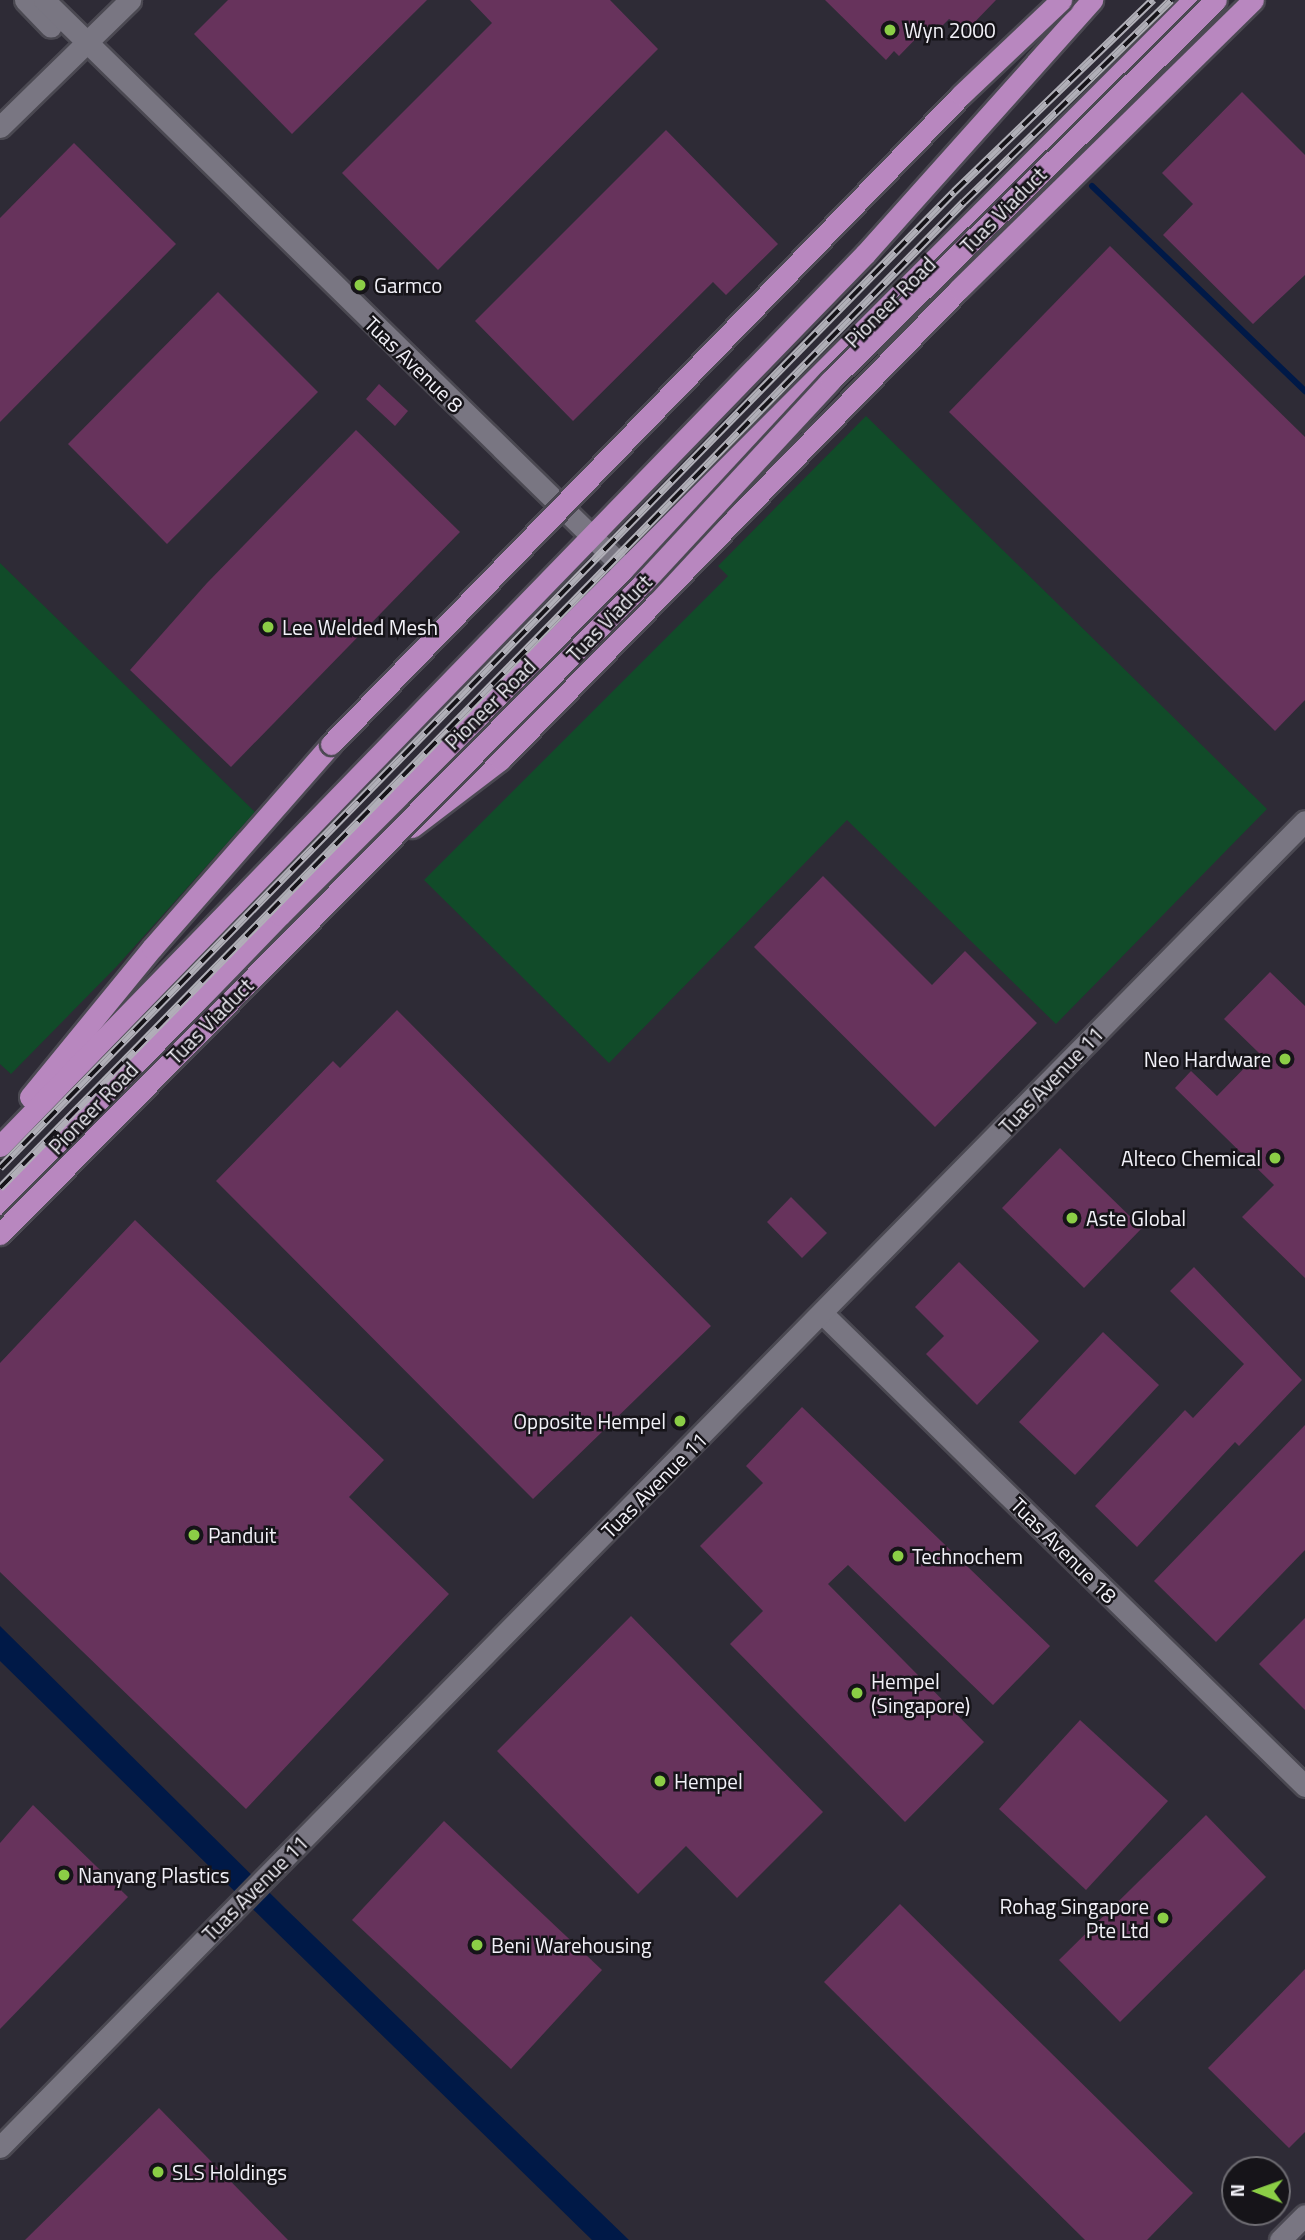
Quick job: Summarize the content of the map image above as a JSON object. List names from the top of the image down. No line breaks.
{"streets":{"main road":["Tuas Viaduct","Pioneer Road"],"street":["Tuas Avenue 8","Tuas Avenue 11","Tuas Avenue 18"]},"crossings":[["Pioneer Road","Tuas Avenue 8"],["Tuas Avenue 11","Tuas Avenue 18"]],"places":["Wyn 2000","Garmco","Lee Welded Mesh","Neo Hardware","Alteco Chemical","Aste Global","Opposite Hempel","Panduit","Technochem","Hempel (Singapore)","Hempel","Nanyang Plastics","Rohag Singapore Pte Ltd","Beni Warehousing","SLS Holdings"],"north":"left"}
